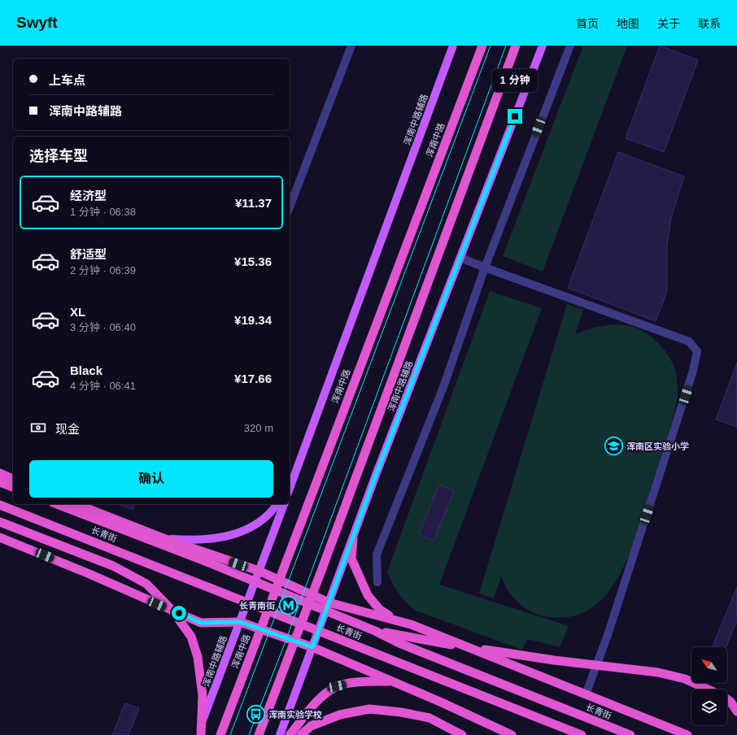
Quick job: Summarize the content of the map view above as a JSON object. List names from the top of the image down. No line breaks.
{"streets":{"highway":["浑南中路","长青街"],"main road":["浑南中路辅路"]},"places":{"school or university":["浑南区实验小学"],"metro station":["长青南街"],"bus stop":["浑南实验学校"]},"north":"top left","page":{"header":"Swyft","nav":["首页","地图","关于","联系"],"banner":["上车点","浑南中路辅路"],"bubble":"1 分钟","heading":"选择车型","list":[{"name":"经济型","note":"1 分钟 · 06:38","value":"¥11.37"},{"name":"舒适型","note":"2 分钟 · 06:39","value":"¥15.36"},{"name":"XL","note":"3 分钟 · 06:40","value":"¥19.34"},{"name":"Black","note":"4 分钟 · 06:41","value":"¥17.66"}],"pay":["现金","320 m"],"buttons":"确认"}}
